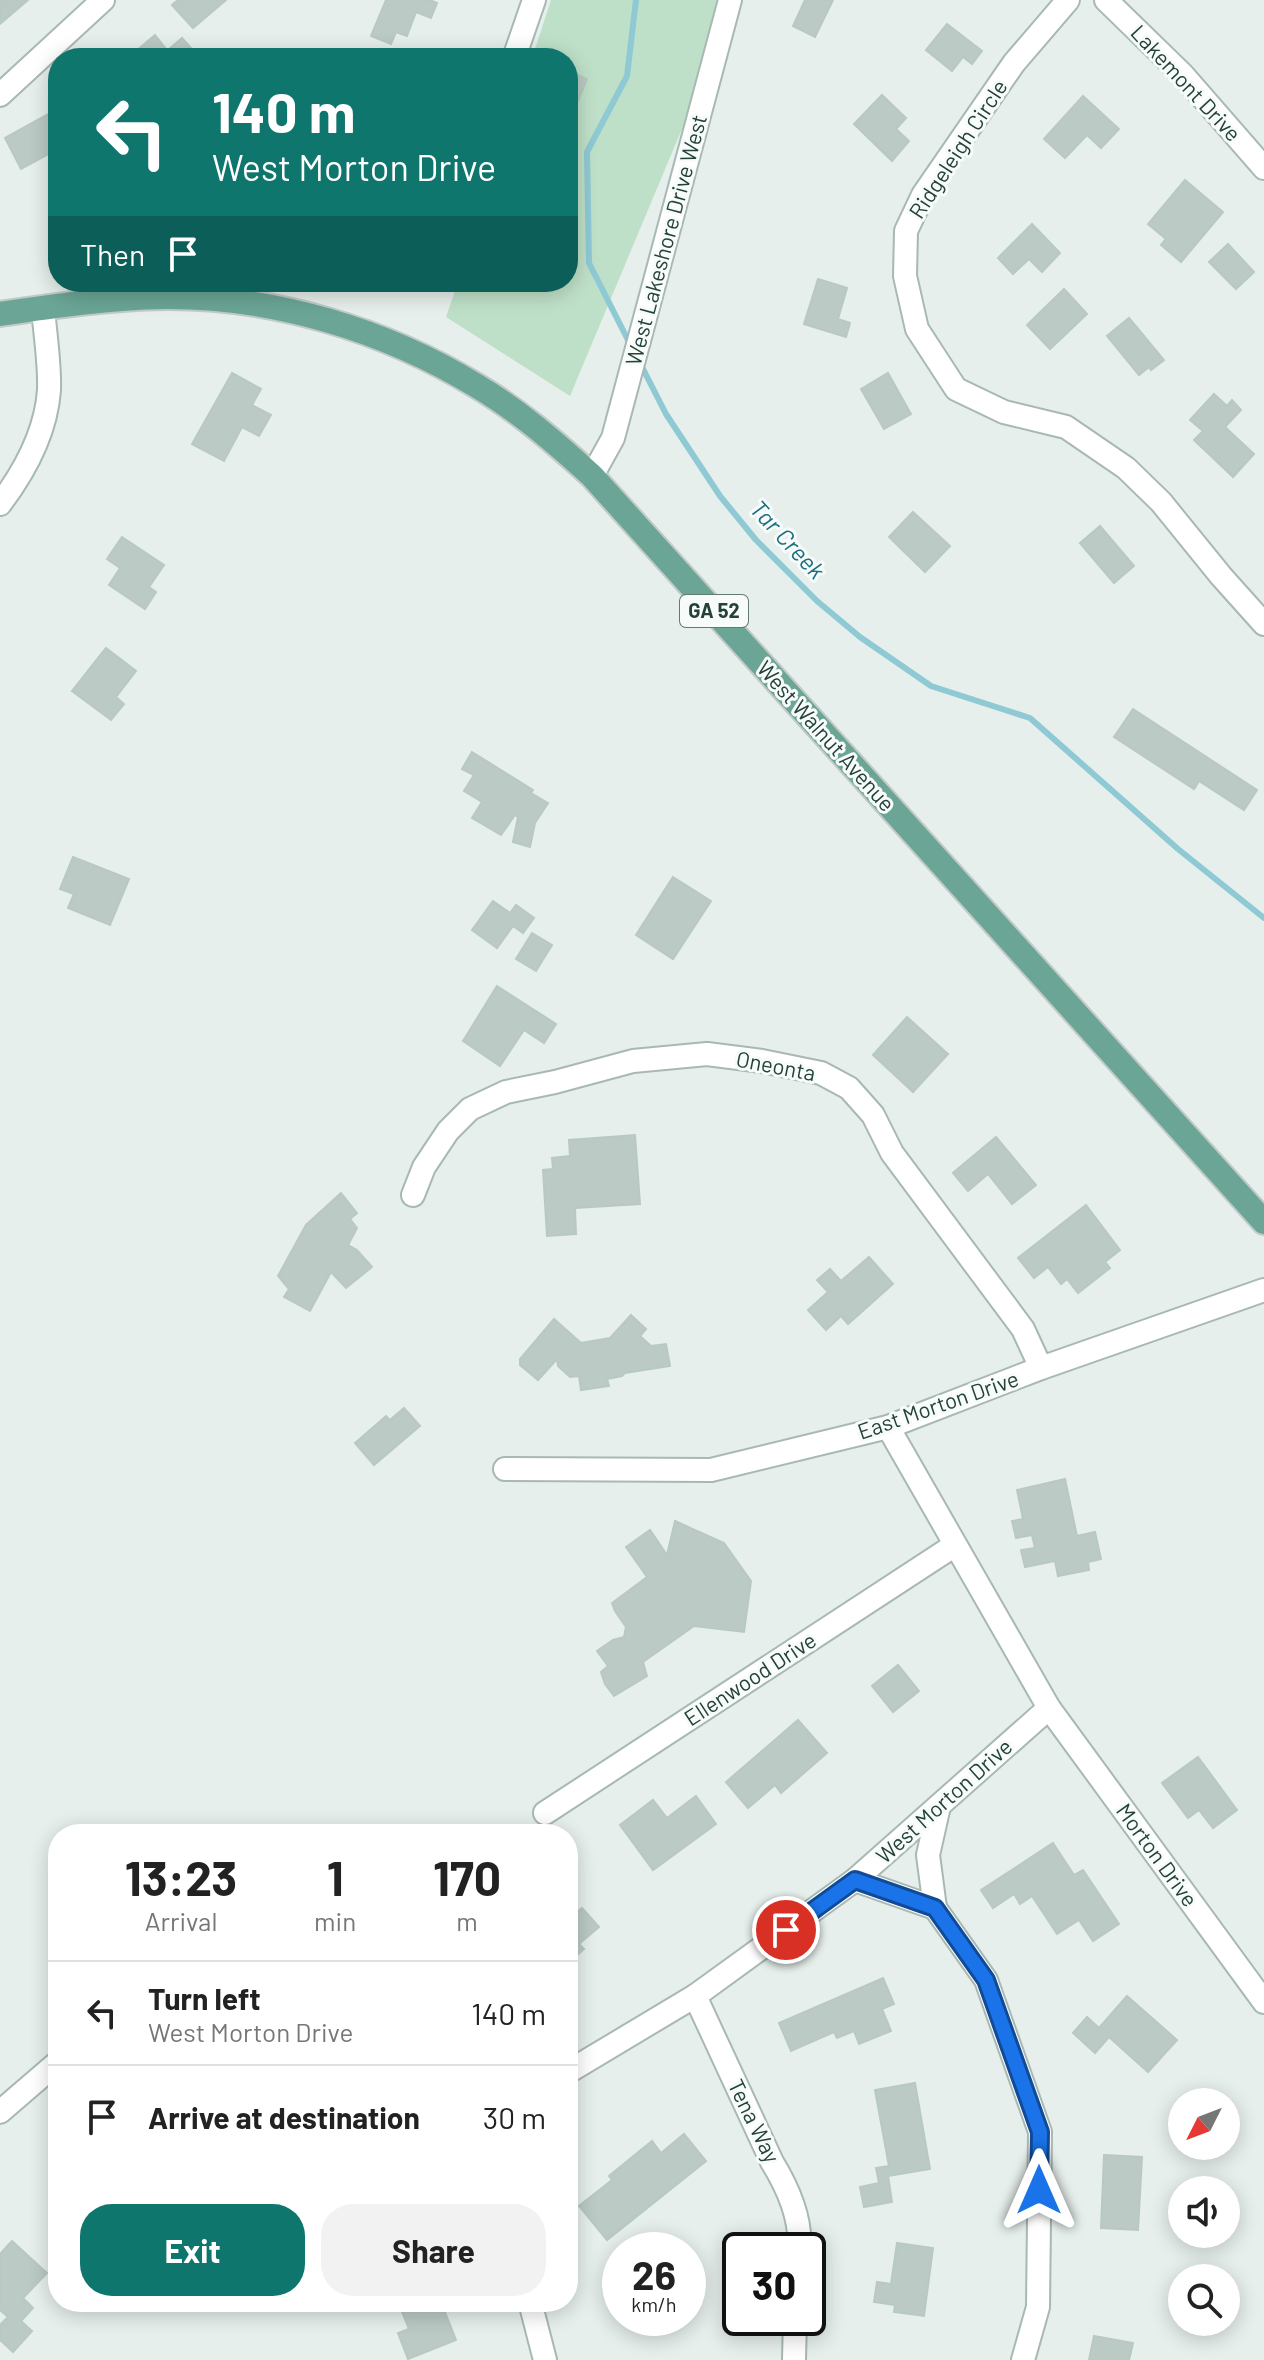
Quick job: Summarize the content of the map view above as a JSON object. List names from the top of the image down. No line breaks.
{"streets":{"main road":["GA 52","West Walnut Avenue"],"street":["Lakemont Drive","Ridgeleigh Circle","West Lakeshore Drive West","Oneonta","East Morton Drive","Ellenwood Drive","West Morton Drive","Morton Drive","Tena Way"]},"crossings":[["West Lakeshore Drive West","West Walnut Avenue"],["Oneonta","East Morton Drive"],["West Morton Drive","Morton Drive"],["West Morton Drive","Tena Way"]],"water":["Tar Creek"],"north":"bottom left","page":{"turn":["140 m","West Morton Drive"],"then":"Then","eta":["13:23","Arrival","1","min","170","m"],"list":[{"name":"Turn left","note":"West Morton Drive","value":"140 m"},{"name":"Arrive at destination","value":"30 m"}],"buttons":["Exit","Share"],"speed":"26 km/h","limit":"30"}}
